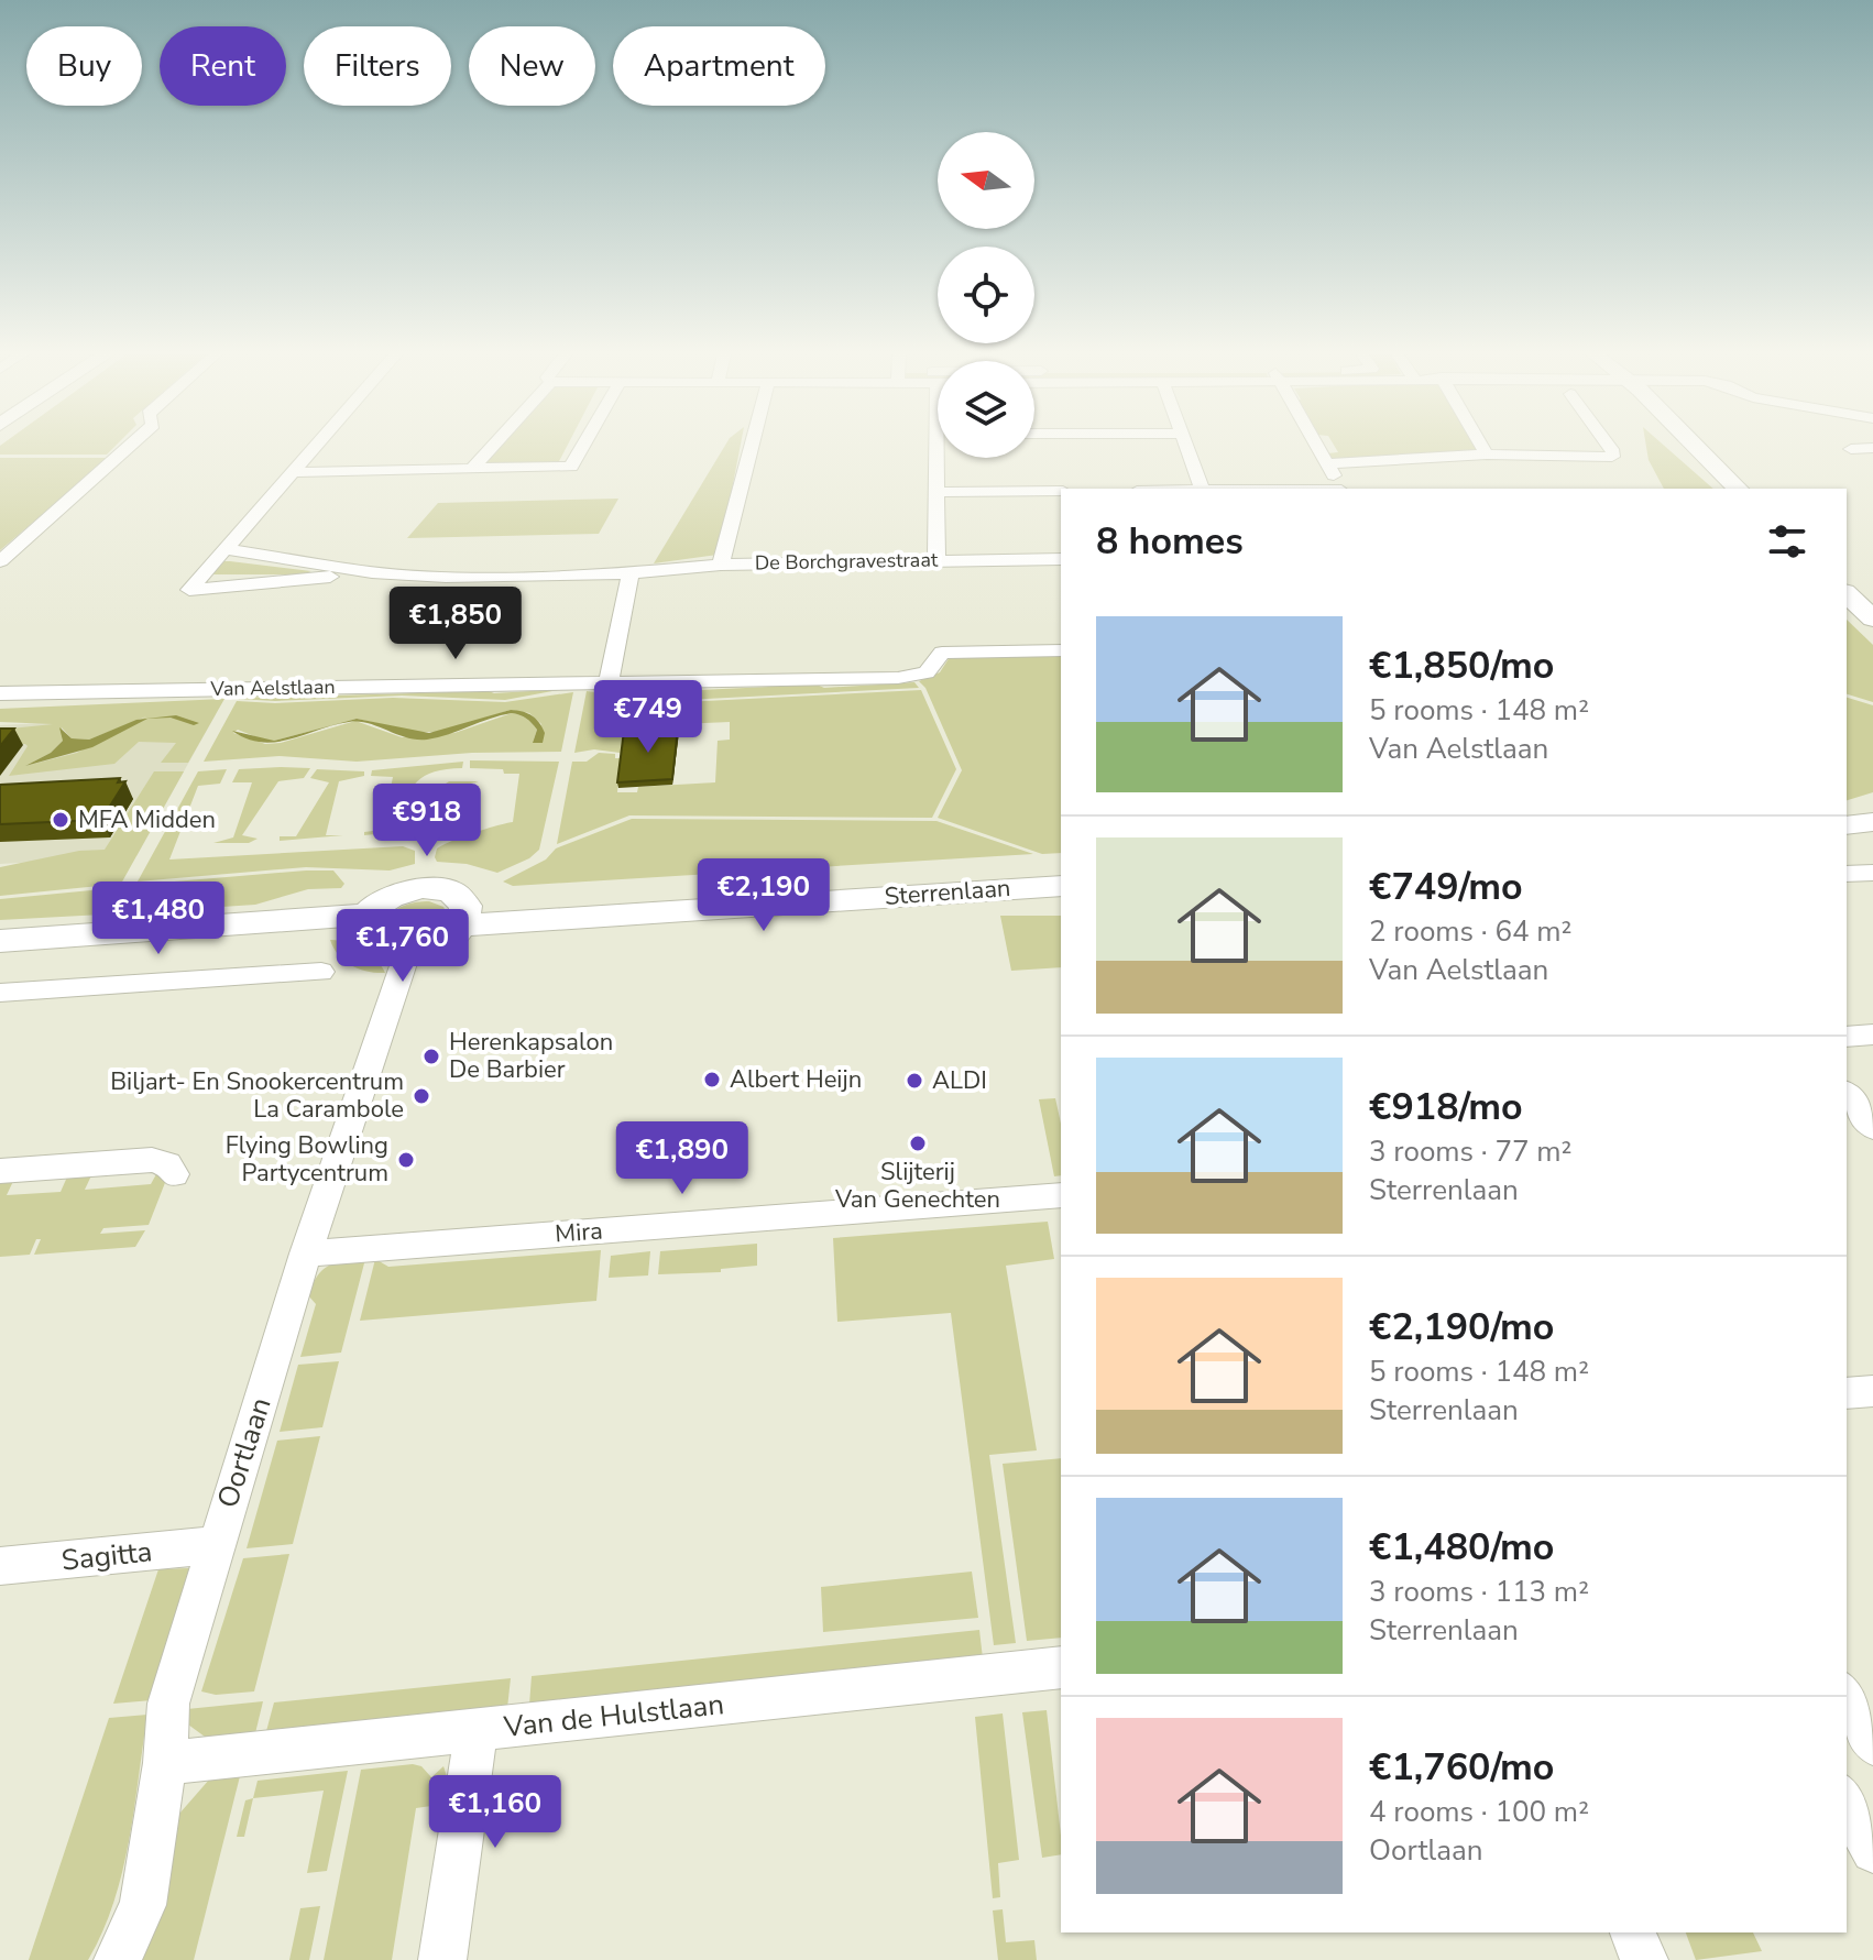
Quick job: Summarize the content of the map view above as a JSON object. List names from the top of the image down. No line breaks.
{"streets":{"street":["De Borchgravestraat","Van Aelstlaan","Sterrenlaan","Mira","Oortlaan","Sagitta","Van de Hulstlaan"]},"crossings":[["Mira","Oortlaan"],["Oortlaan","Sagitta"],["Oortlaan","Van de Hulstlaan"]],"places":["MFA Midden","Herenkapsalon De Barbier","Albert Heijn","ALDI","Biljart- En Snookercentrum La Carambole","Slijterij Van Genechten","Flying Bowling Partycentrum"],"north":"left","page":{"chip":["Buy","Rent","Filters","New","Apartment"],"heading":"8 homes","price":["€1,850","€749","€918","€2,190","€1,480","€1,760","€1,890","€1,160"],"list":[{"name":"€1,850/mo","note":"5 rooms · 148 m² · Van Aelstlaan"},{"name":"€749/mo","note":"2 rooms · 64 m² · Van Aelstlaan"},{"name":"€918/mo","note":"3 rooms · 77 m² · Sterrenlaan"},{"name":"€2,190/mo","note":"5 rooms · 148 m² · Sterrenlaan"},{"name":"€1,480/mo","note":"3 rooms · 113 m² · Sterrenlaan"},{"name":"€1,760/mo","note":"4 rooms · 100 m² · Oortlaan"}]}}
